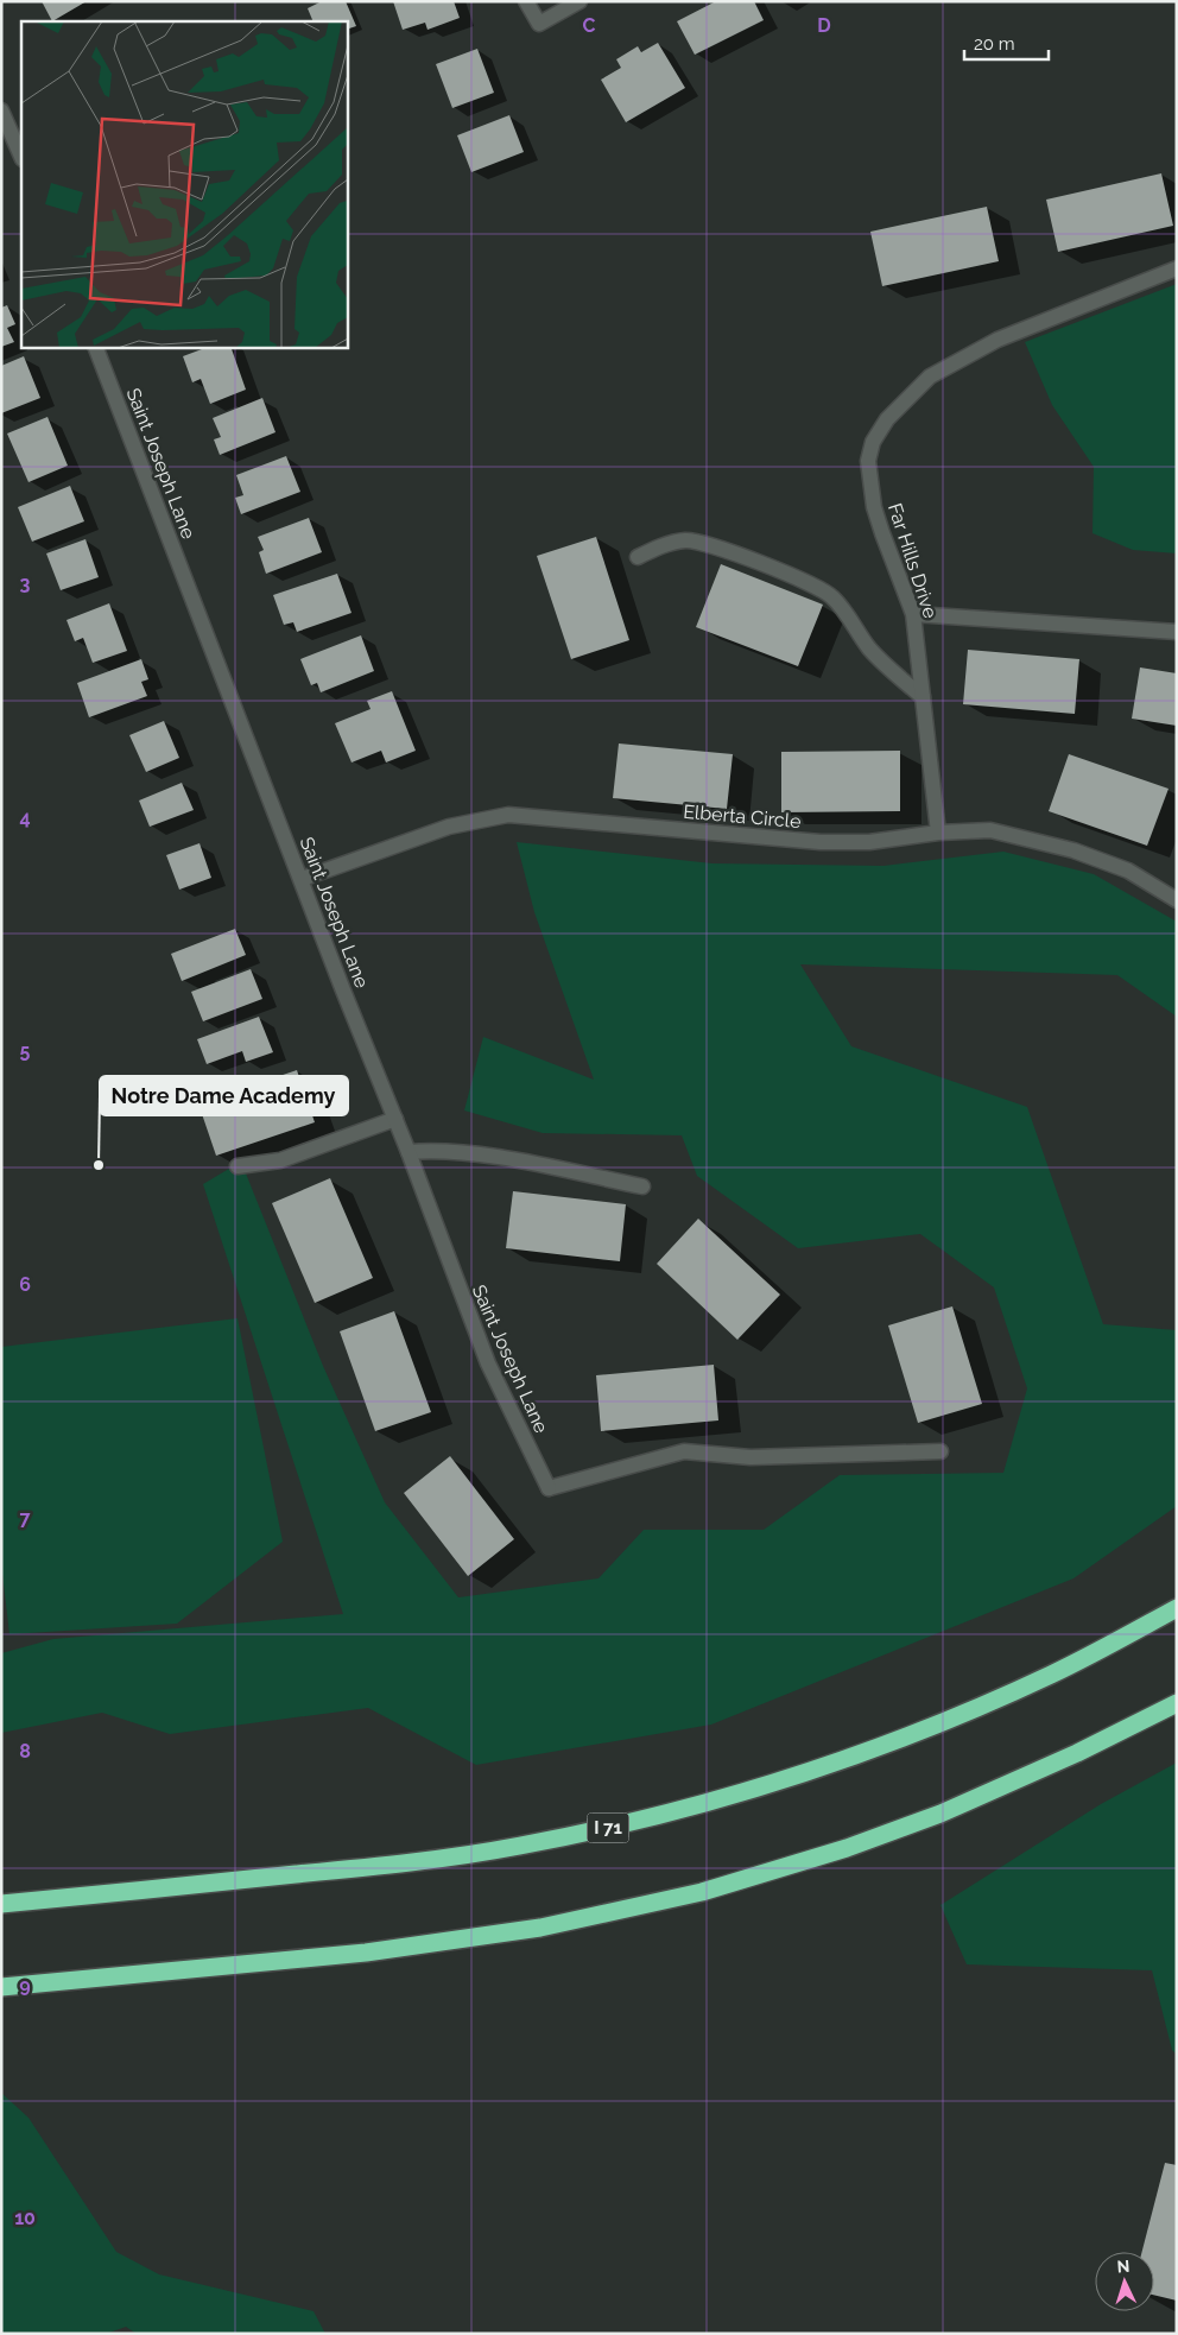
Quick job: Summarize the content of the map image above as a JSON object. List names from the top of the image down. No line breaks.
{"streets":{"highway":["I 71"],"street":["Saint Joseph Lane","Far Hills Drive","Elberta Circle"]},"crossings":[["Saint Joseph Lane","Elberta Circle"],["Far Hills Drive","Elberta Circle"]],"places":["Notre Dame Academy"],"scale_bar":"20 m","north":"top","grid":{"columns":["C","D"],"rows":["3","4","5","6","7","8","9","10"]}}
